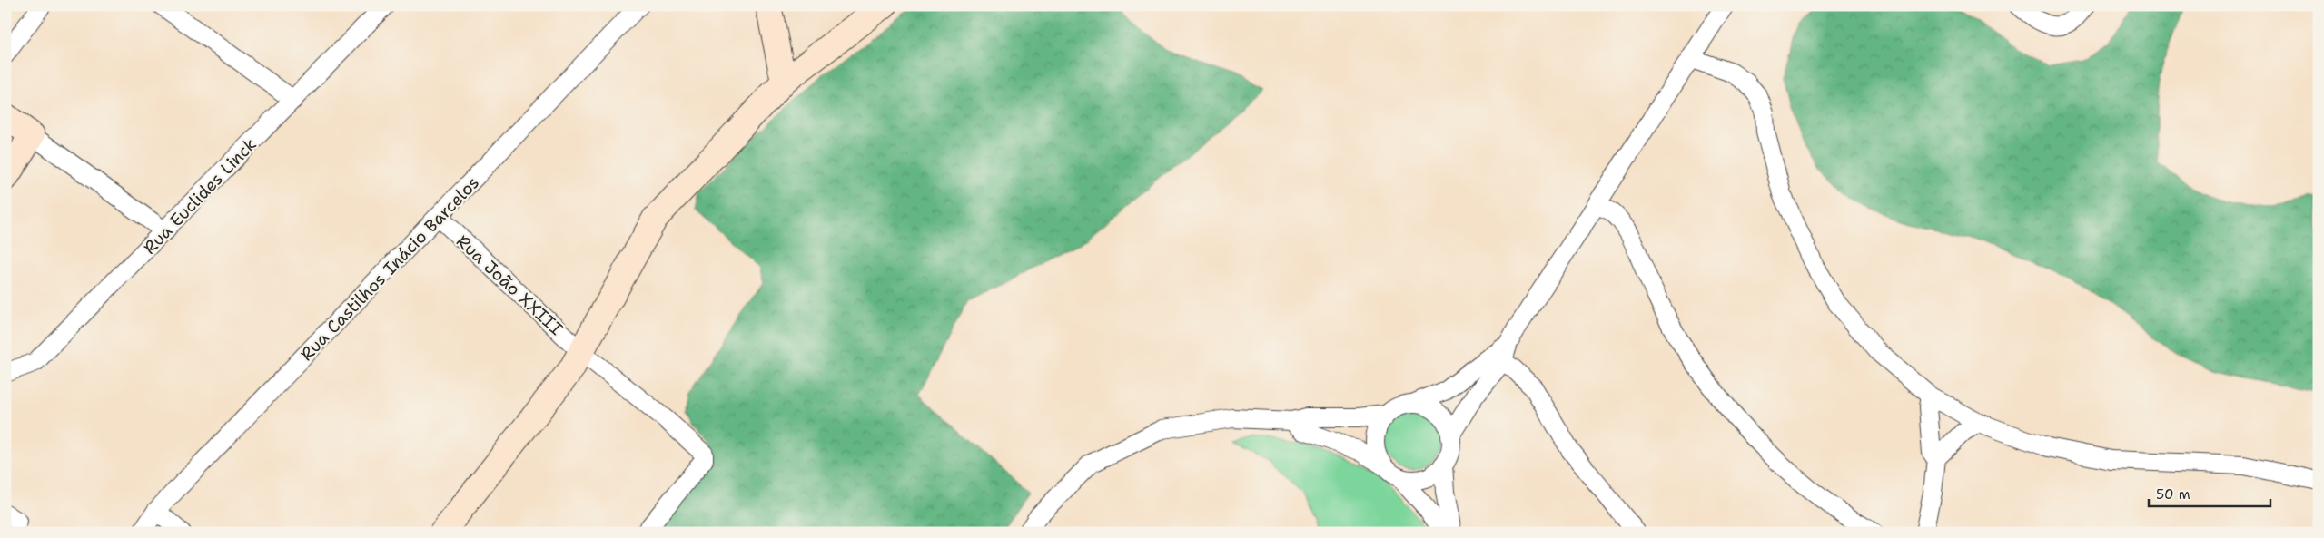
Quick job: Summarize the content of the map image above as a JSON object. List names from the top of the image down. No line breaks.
{"streets":{"street":["Rua Euclides Linck","Rua Castilhos Inácio Barcelos","Rua João XXIII"]},"crossings":[["Rua Castilhos Inácio Barcelos","Rua João XXIII"]],"scale_bar":"50 m"}
